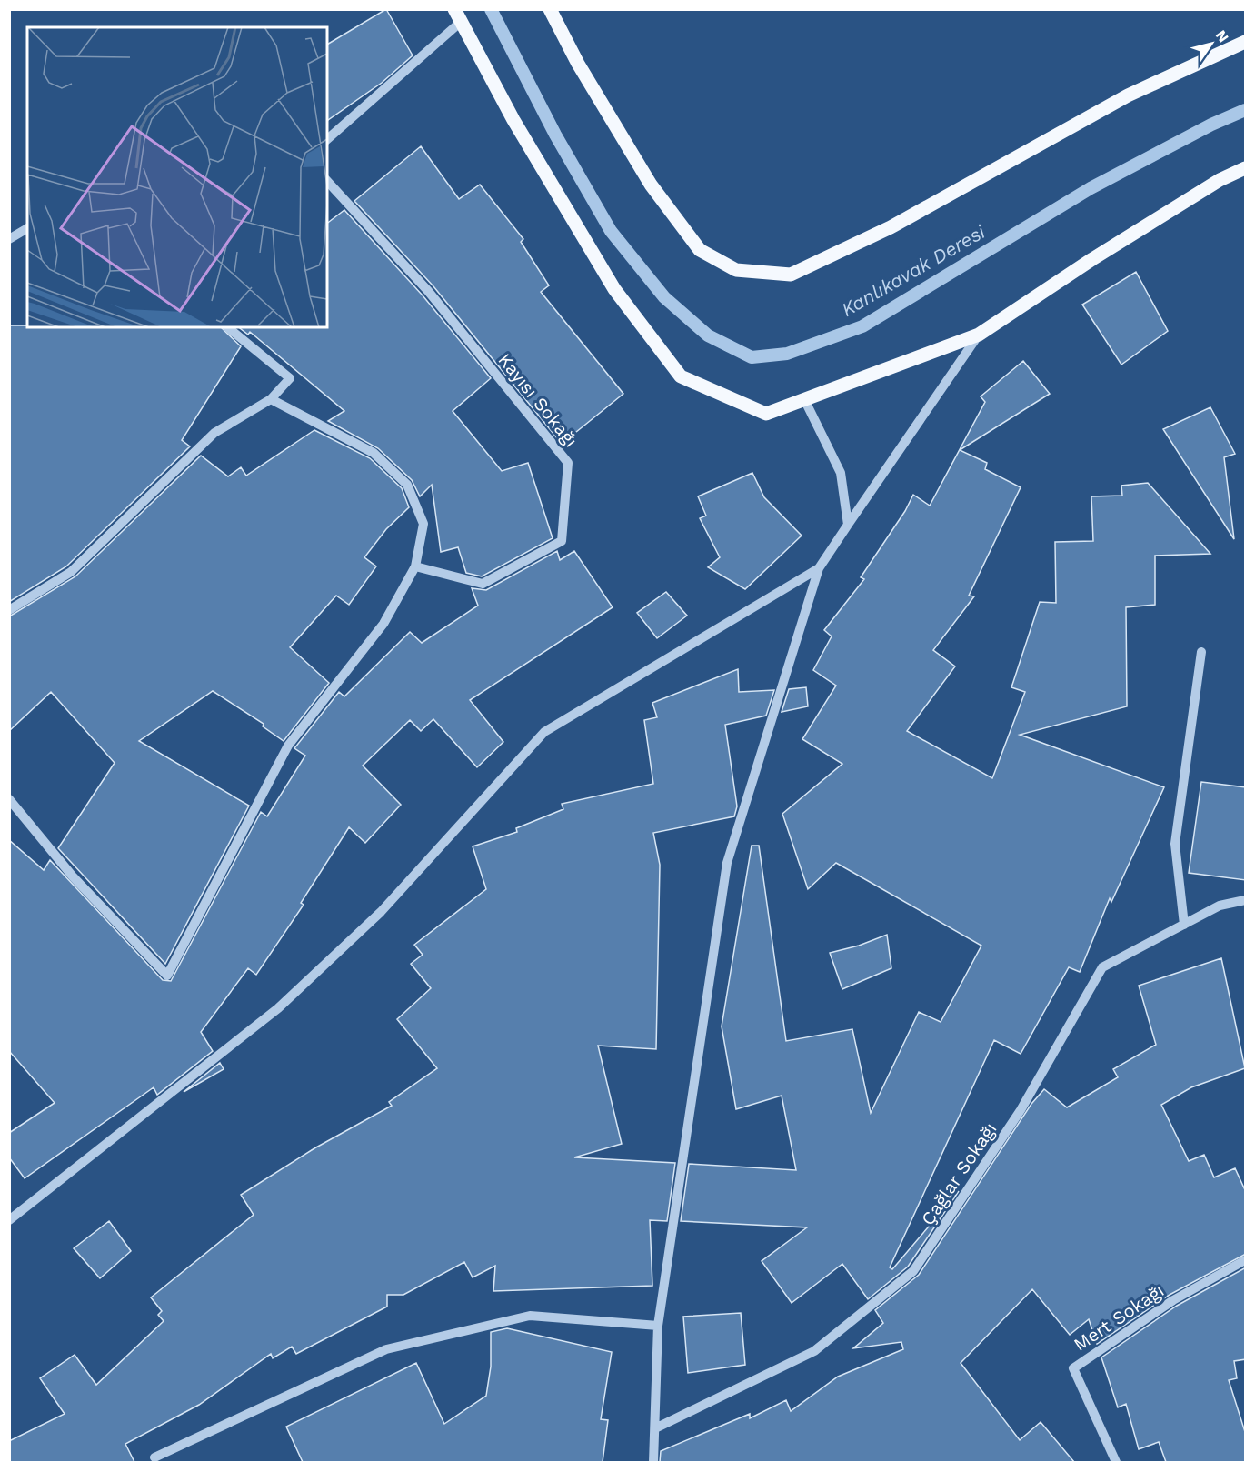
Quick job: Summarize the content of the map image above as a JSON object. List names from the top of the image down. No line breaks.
{"streets":{"street":["Kayısı Sokağı","Çağlar Sokağı","Mert Sokağı"]},"water":["Kanlıkavak Deresi"],"north":"top right"}
